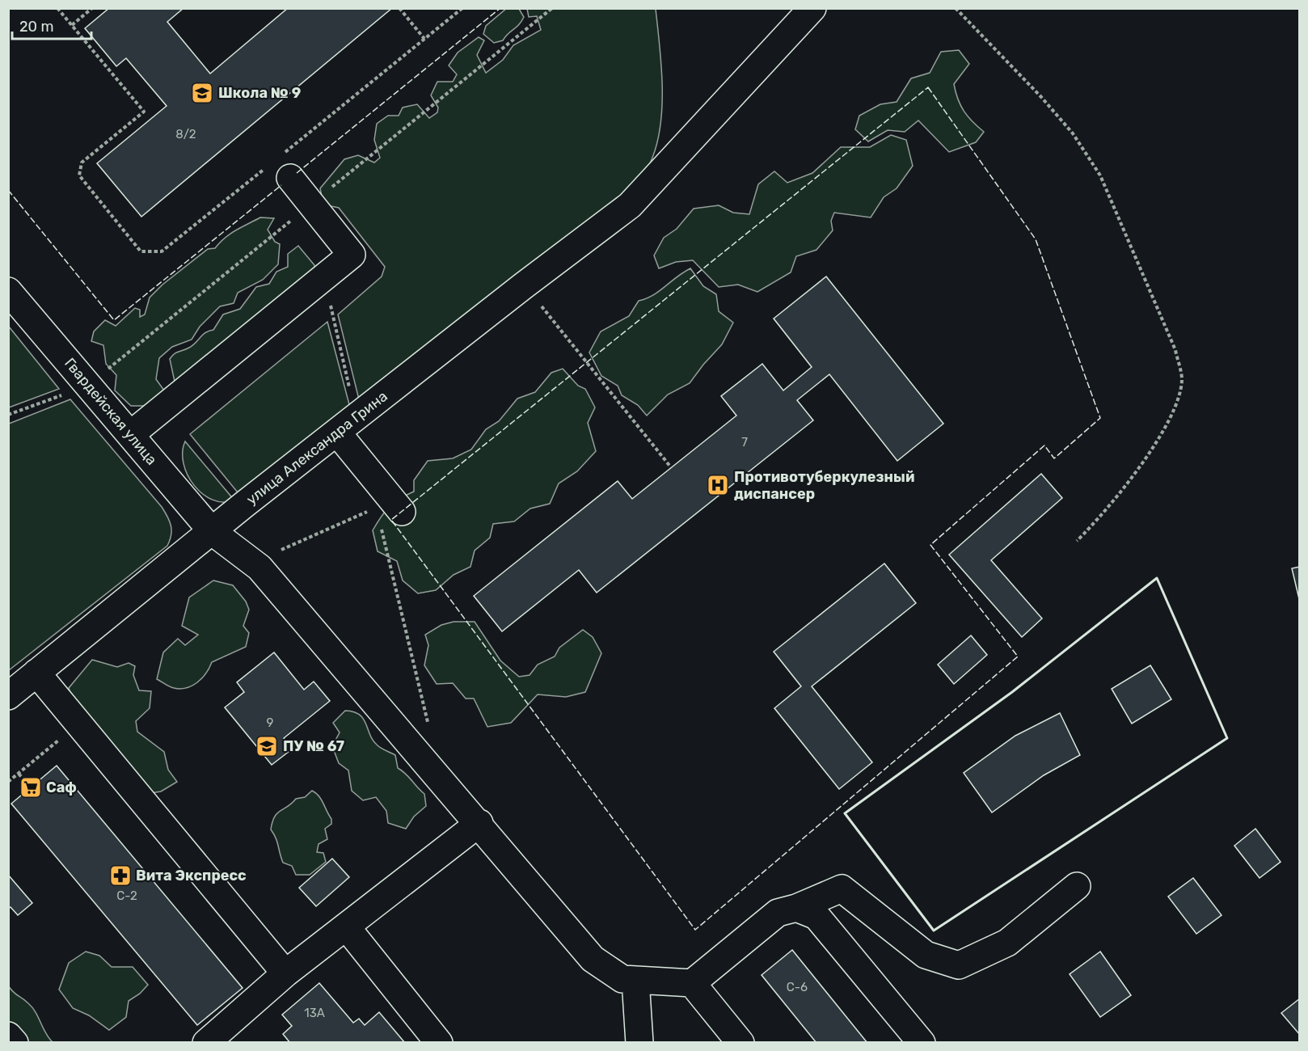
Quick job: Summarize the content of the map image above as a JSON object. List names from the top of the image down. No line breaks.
{"streets":{"street":["Гвардейская улица","улица Александра Грина"]},"crossings":[["Гвардейская улица","улица Александра Грина"]],"places":{"school or university":["Школа № 9","ПУ № 67"],"hospital":["Противотуберкулезный диспансер"],"supermarket":["Саф"],"pharmacy":["Вита Экспресс"]},"house_numbers":["8/2","7","9","С-2","С-6","13А"],"scale_bar":"20 m"}
